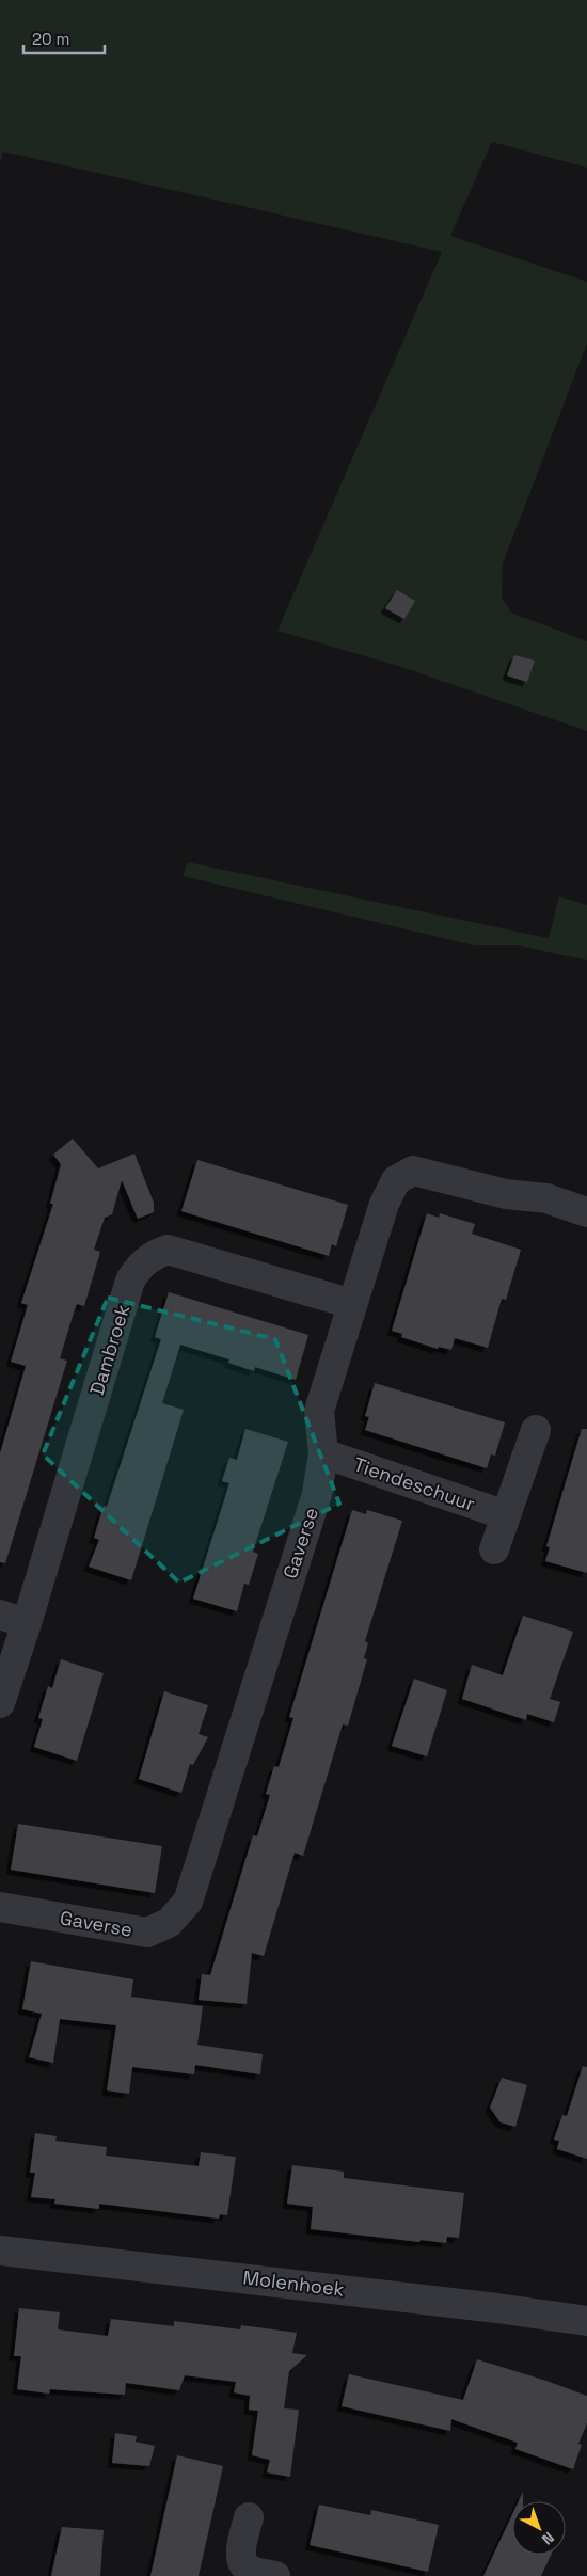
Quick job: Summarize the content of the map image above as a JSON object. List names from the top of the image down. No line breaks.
{"streets":{"street":["Dambroek","Tiendeschuur","Gaverse","Molenhoek"]},"crossings":[["Dambroek","Gaverse"],["Tiendeschuur","Gaverse"]],"scale_bar":"20 m","north":"bottom right"}
